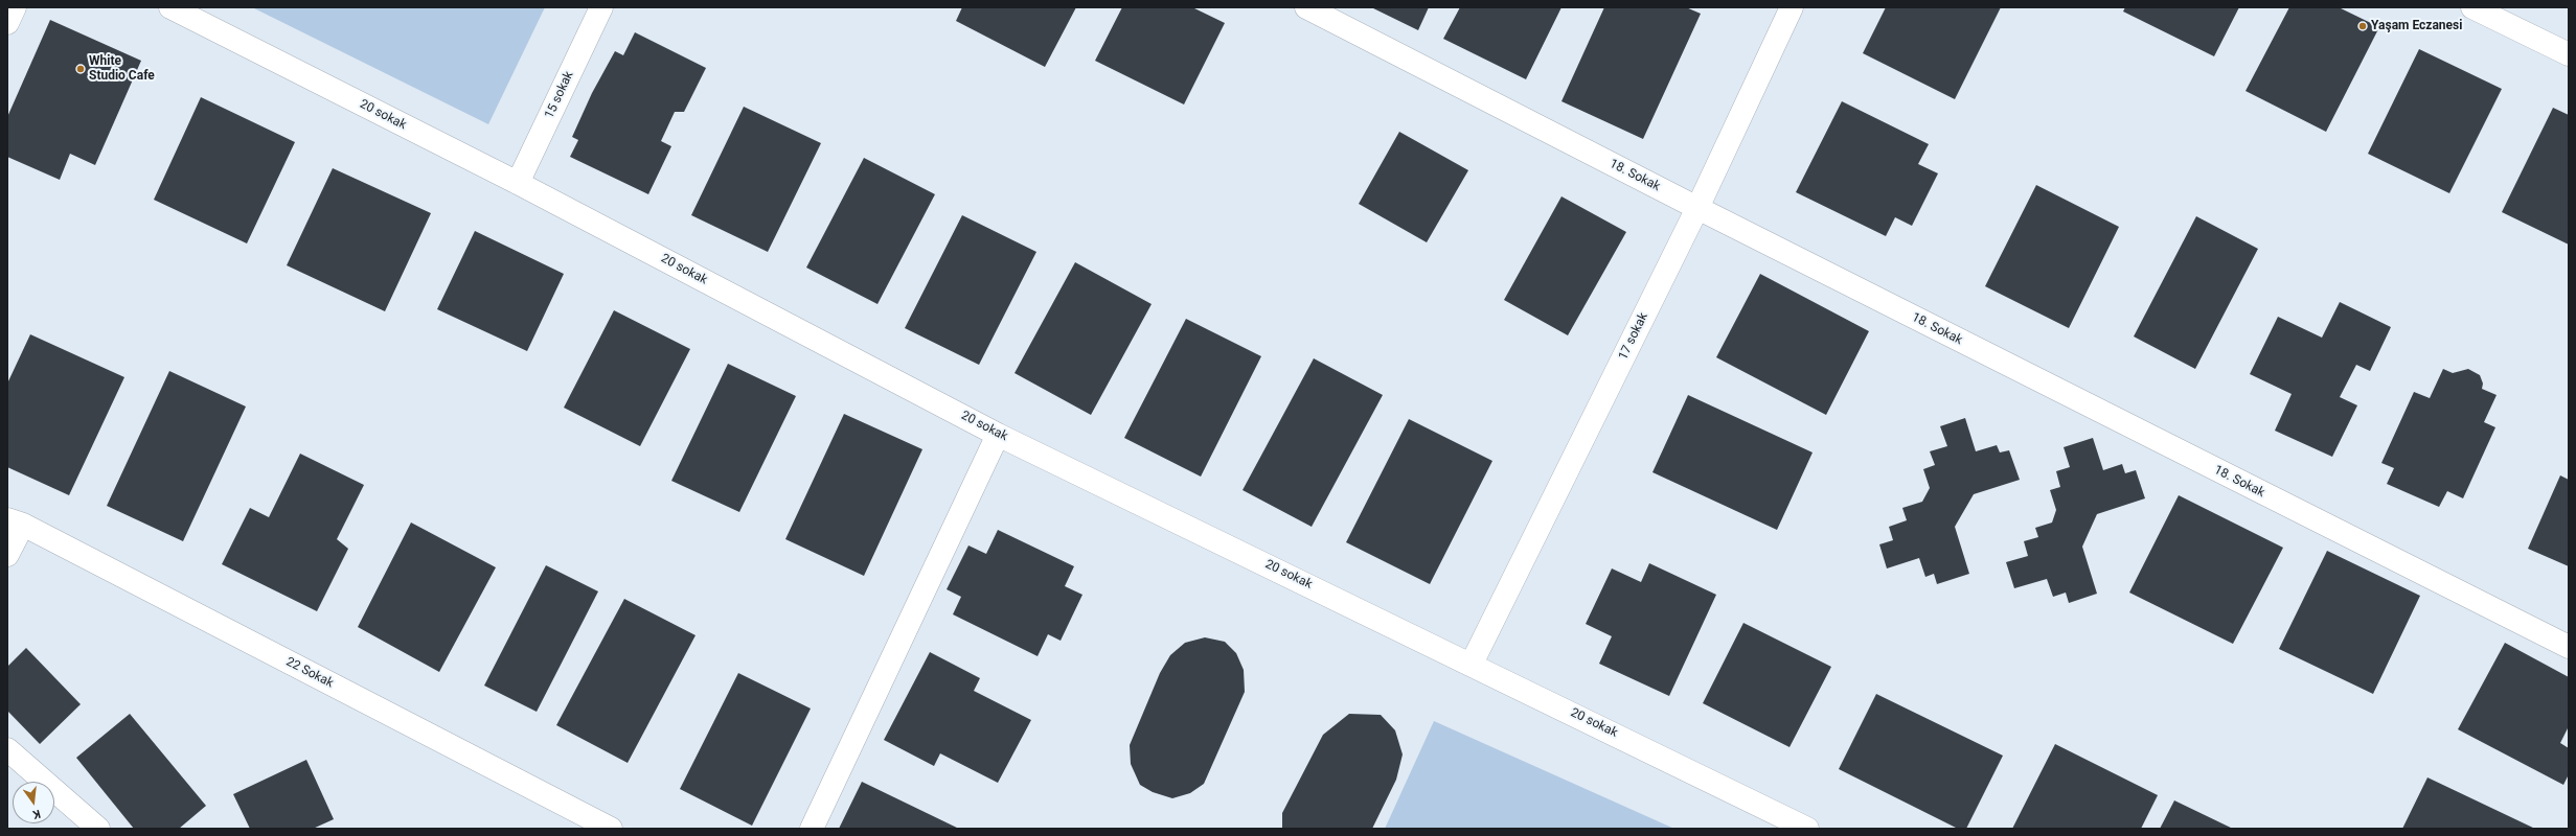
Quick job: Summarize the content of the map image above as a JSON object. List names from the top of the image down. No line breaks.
{"streets":{"street":["15 sokak","20 sokak","18. Sokak","17 sokak","22 Sokak"]},"crossings":[["15 sokak","20 sokak"],["20 sokak","17 sokak"],["18. Sokak","17 sokak"]],"places":["Yaşam Eczanesi","White Studio Cafe"],"north":"bottom"}
